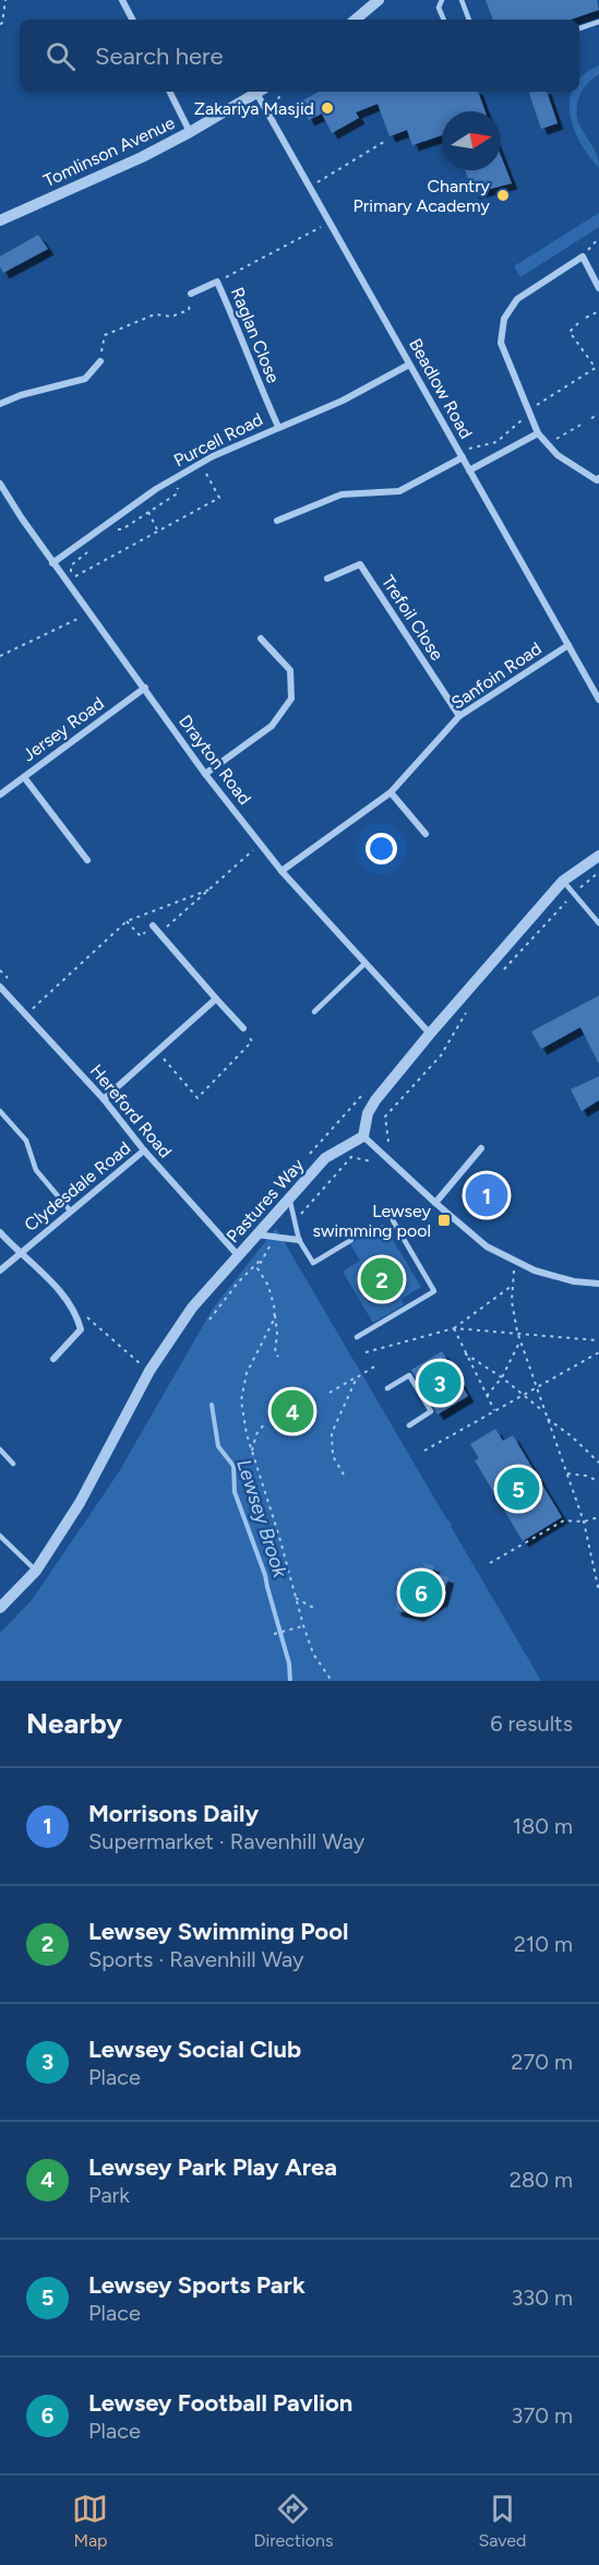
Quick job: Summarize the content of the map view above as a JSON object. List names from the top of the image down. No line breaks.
{"streets":{"street":["Tomlinson Avenue","Raglan Close","Beadlow Road","Purcell Road","Trefoil Close","Sanfoin Road","Jersey Road","Drayton Road","Hereford Road","Clydesdale Road","Pastures Way"]},"crossings":[["Raglan Close","Purcell Road"],["Beadlow Road","Purcell Road"],["Beadlow Road","Sanfoin Road"],["Purcell Road","Drayton Road"],["Trefoil Close","Sanfoin Road"],["Sanfoin Road","Drayton Road"],["Jersey Road","Drayton Road"],["Hereford Road","Clydesdale Road"],["Hereford Road","Pastures Way"]],"water":["Lewsey Brook"],"places":{"other":["Zakariya Masjid","Chantry Primary Academy"],"transit":["Lewsey swimming pool"]},"north":"right","page":{"search":"Search here","pins":["1","2","3","4","5","6"],"heading":["Nearby","6 results"],"list":[{"mark":"1","name":"Morrisons Daily","note":"Supermarket · Ravenhill Way","value":"180 m"},{"mark":"2","name":"Lewsey Swimming Pool","note":"Sports · Ravenhill Way","value":"210 m"},{"mark":"3","name":"Lewsey Social Club","note":"Place","value":"270 m"},{"mark":"4","name":"Lewsey Park Play Area","note":"Park","value":"280 m"},{"mark":"5","name":"Lewsey Sports Park","note":"Place","value":"330 m"},{"mark":"6","name":"Lewsey Football Pavlion","note":"Place","value":"370 m"}],"nav":["Map","Directions","Saved"]}}
